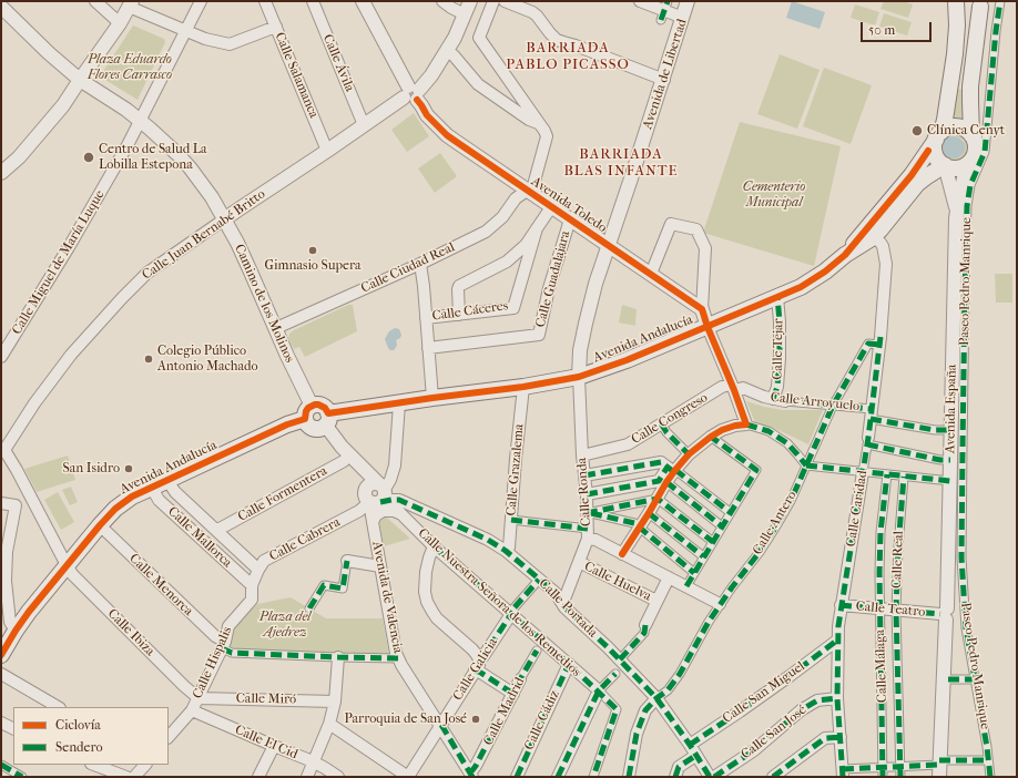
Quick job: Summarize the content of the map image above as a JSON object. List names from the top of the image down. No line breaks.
{"streets":{"main road":["Avenida Andalucía"],"street":["Calle Ávila","Avenida de Libertad","Calle Salamanca","Avenida Toledo","Calle Juan Bernabé Britto","Calle Miguel de María Luque","Calle Ciudad Real","Calle Guadalajara","Paseo Pedro Manrique","Camino de los Molinos","Calle Cáceres","Calle Tejar","Calle Arroyuelo","Avenida España","Calle Congreso","Calle Grazalema","Calle Ronda","Calle Formentera","Calle Caridad","Calle Antero","Calle Mallorca","Calle Cabrera","Calle Real","Calle Huelva","Calle Menorca","Avenida de Valencia","Calle Nuestra Señora de los Remedios","Calle Portada","Calle Teatro","Calle Ibiza","Calle Hispalis","Calle Málaga","Calle Galicia","Calle San Miguel","Calle Miró","Calle Madrid","Calle Cádiz","Calle San José","Calle El Cid"]},"crossings":[["Calle Ávila","Calle Juan Bernabé Britto"],["Avenida de Libertad","Avenida Toledo"],["Avenida de Libertad","Avenida Andalucía"],["Avenida de Libertad","Calle Ronda"],["Calle Salamanca","Calle Juan Bernabé Britto"],["Avenida Toledo","Calle Juan Bernabé Britto"],["Avenida Toledo","Calle Ciudad Real"],["Avenida Toledo","Calle Guadalajara"],["Calle Juan Bernabé Britto","Camino de los Molinos"],["Calle Juan Bernabé Britto","Calle Ibiza"],["Calle Miguel de María Luque","Camino de los Molinos"],["Calle Ciudad Real","Camino de los Molinos"],["Camino de los Molinos","Avenida Andalucía"],["Avenida Andalucía","Calle Tejar"],["Avenida Andalucía","Avenida España"],["Avenida Andalucía","Calle Grazalema"],["Avenida Andalucía","Calle Ronda"],["Avenida Andalucía","Calle Caridad"],["Avenida Andalucía","Calle Mallorca"],["Avenida Andalucía","Calle Menorca"],["Avenida Andalucía","Calle Ibiza"],["Calle Tejar","Calle Arroyuelo"],["Calle Arroyuelo","Avenida España"],["Calle Arroyuelo","Calle Congreso"],["Calle Arroyuelo","Calle Caridad"],["Calle Arroyuelo","Calle Antero"],["Avenida España","Calle Teatro"],["Calle Congreso","Calle Ronda"],["Calle Grazalema","Calle Portada"],["Calle Ronda","Calle Huelva"],["Calle Ronda","Calle Portada"],["Calle Formentera","Calle Mallorca"],["Calle Caridad","Calle Antero"],["Calle Caridad","Calle Teatro"],["Calle Caridad","Calle San Miguel"],["Calle Caridad","Calle San José"],["Calle Antero","Calle Portada"],["Calle Mallorca","Calle Cabrera"],["Calle Mallorca","Calle Hispalis"],["Calle Cabrera","Avenida de Valencia"],["Calle Cabrera","Calle Nuestra Señora de los Remedios"],["Calle Cabrera","Calle Portada"],["Calle Cabrera","Calle Hispalis"],["Calle Real","Calle Teatro"],["Calle Menorca","Calle Hispalis"],["Avenida de Valencia","Calle Nuestra Señora de los Remedios"],["Avenida de Valencia","Calle Portada"],["Avenida de Valencia","Calle Galicia"],["Avenida de Valencia","Calle Madrid"],["Calle Nuestra Señora de los Remedios","Calle Portada"],["Calle Nuestra Señora de los Remedios","Calle Galicia"],["Calle Nuestra Señora de los Remedios","Calle Cádiz"],["Calle Portada","Calle San Miguel"],["Calle Teatro","Calle Málaga"],["Calle Ibiza","Calle Hispalis"],["Calle Ibiza","Calle Miró"],["Calle Hispalis","Calle Miró"],["Calle Hispalis","Calle El Cid"]],"districts":["BARRIADA PABLO PICASSO","BARRIADA BLAS INFANTE"],"parks":["Plaza Eduardo Flores Carrasco","Cementerio Municipal","Plaza del Ajedrez"],"places":["Clínica Cenyt","Centro de Salud La Lobilla Estepona","Gimnasio Supera","Colegio Público Antonio Machado","San Isidro","Parroquia de San José"],"legend":["Ciclovía","Sendero"],"scale_bar":"50 m"}
